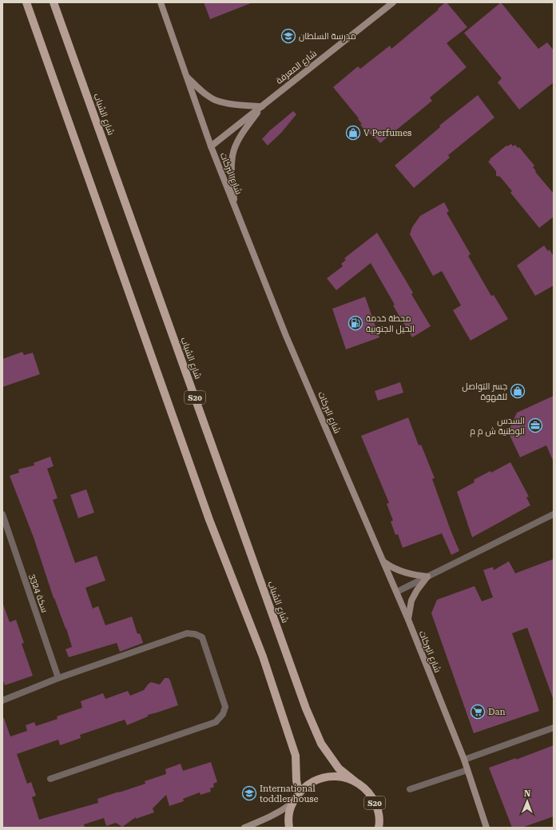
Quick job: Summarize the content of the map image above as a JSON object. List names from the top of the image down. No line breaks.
{"streets":{"main road":["شارع الشباب","S20"],"street":["شارع المعرفة","شارع البركات","سكة 3324"]},"crossings":[["شارع المعرفة","شارع البركات"],["شارع الشباب","S20"]],"places":{"school or university":["مدرسة السلطان","International toddler house"],"shop":["V Perfumes","جسر التواصل للقهوة"],"fuel station":["محطة خدمة الحيل الجنوبية"],"office":["السدس الوطنیة ش م م"],"supermarket":["Dan"]},"north":"top"}
